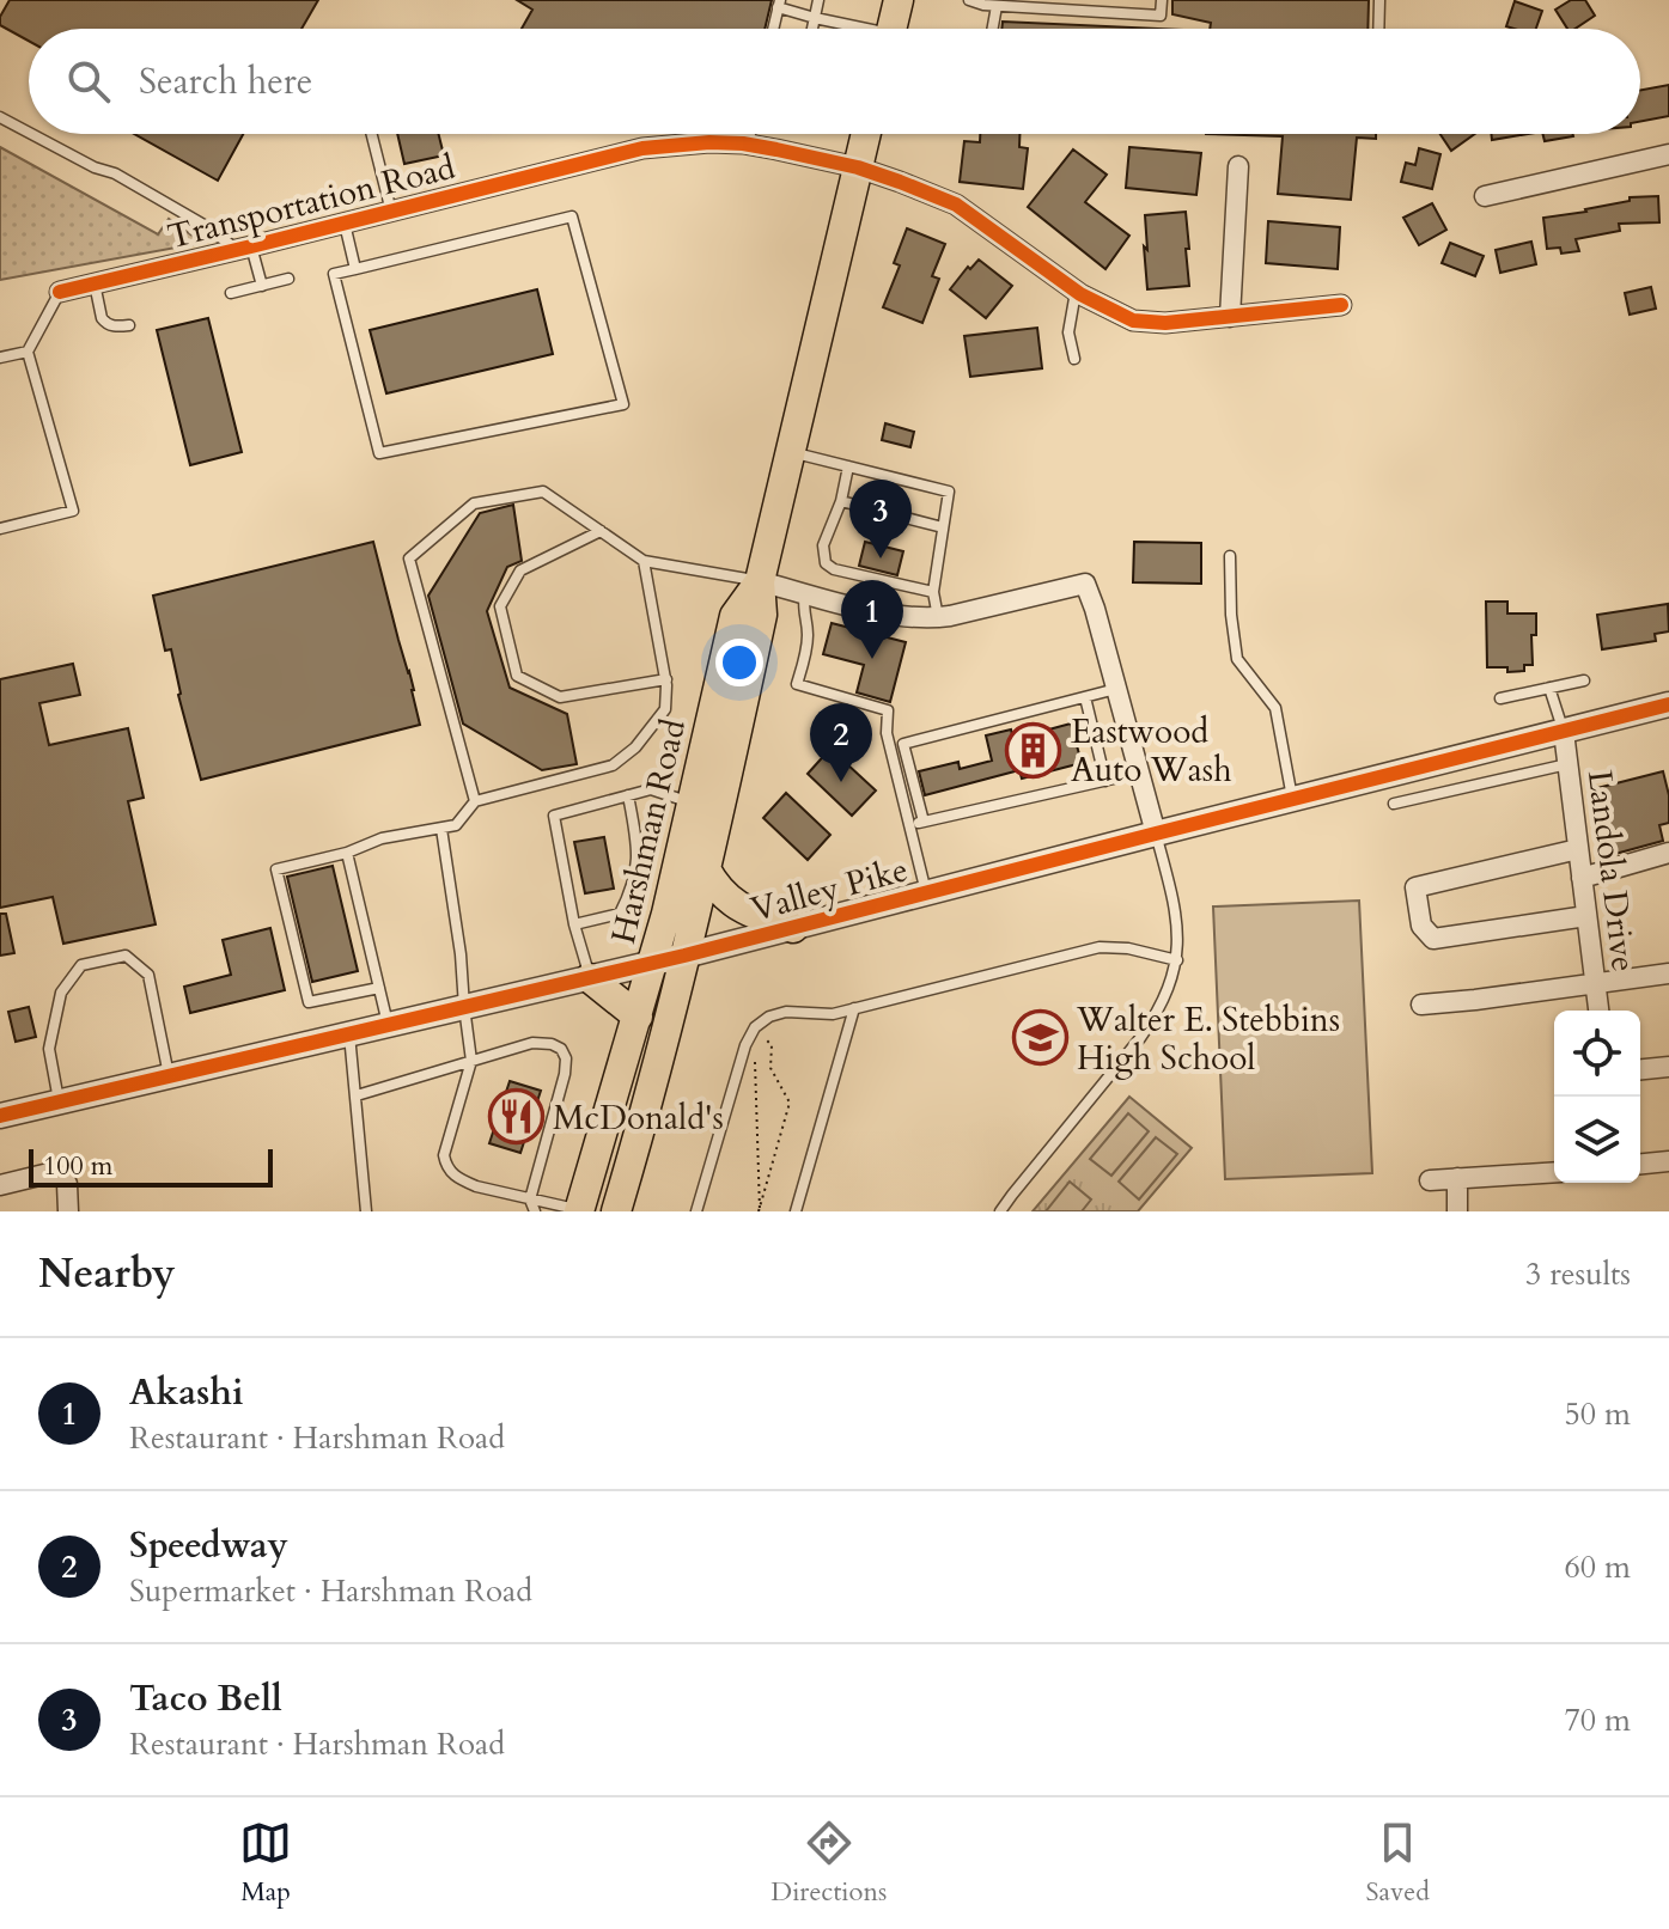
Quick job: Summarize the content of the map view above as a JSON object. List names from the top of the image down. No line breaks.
{"streets":{"main road":["Harshman Road"],"street":["Transportation Road","Landola Drive","Valley Pike"]},"crossings":[["Transportation Road","Harshman Road"],["Harshman Road","Valley Pike"],["Landola Drive","Valley Pike"]],"places":{"building":["Eastwood Auto Wash"],"school or university":["Walter E. Stebbins High School"],"restaurant":["McDonald's"]},"scale_bar":"100 m","page":{"search":"Search here","pins":["3","1","2"],"scale":"100 m","heading":["Nearby","3 results"],"list":[{"mark":"1","name":"Akashi","note":"Restaurant · Harshman Road","value":"50 m"},{"mark":"2","name":"Speedway","note":"Supermarket · Harshman Road","value":"60 m"},{"mark":"3","name":"Taco Bell","note":"Restaurant · Harshman Road","value":"70 m"}],"nav":["Map","Directions","Saved"]}}
